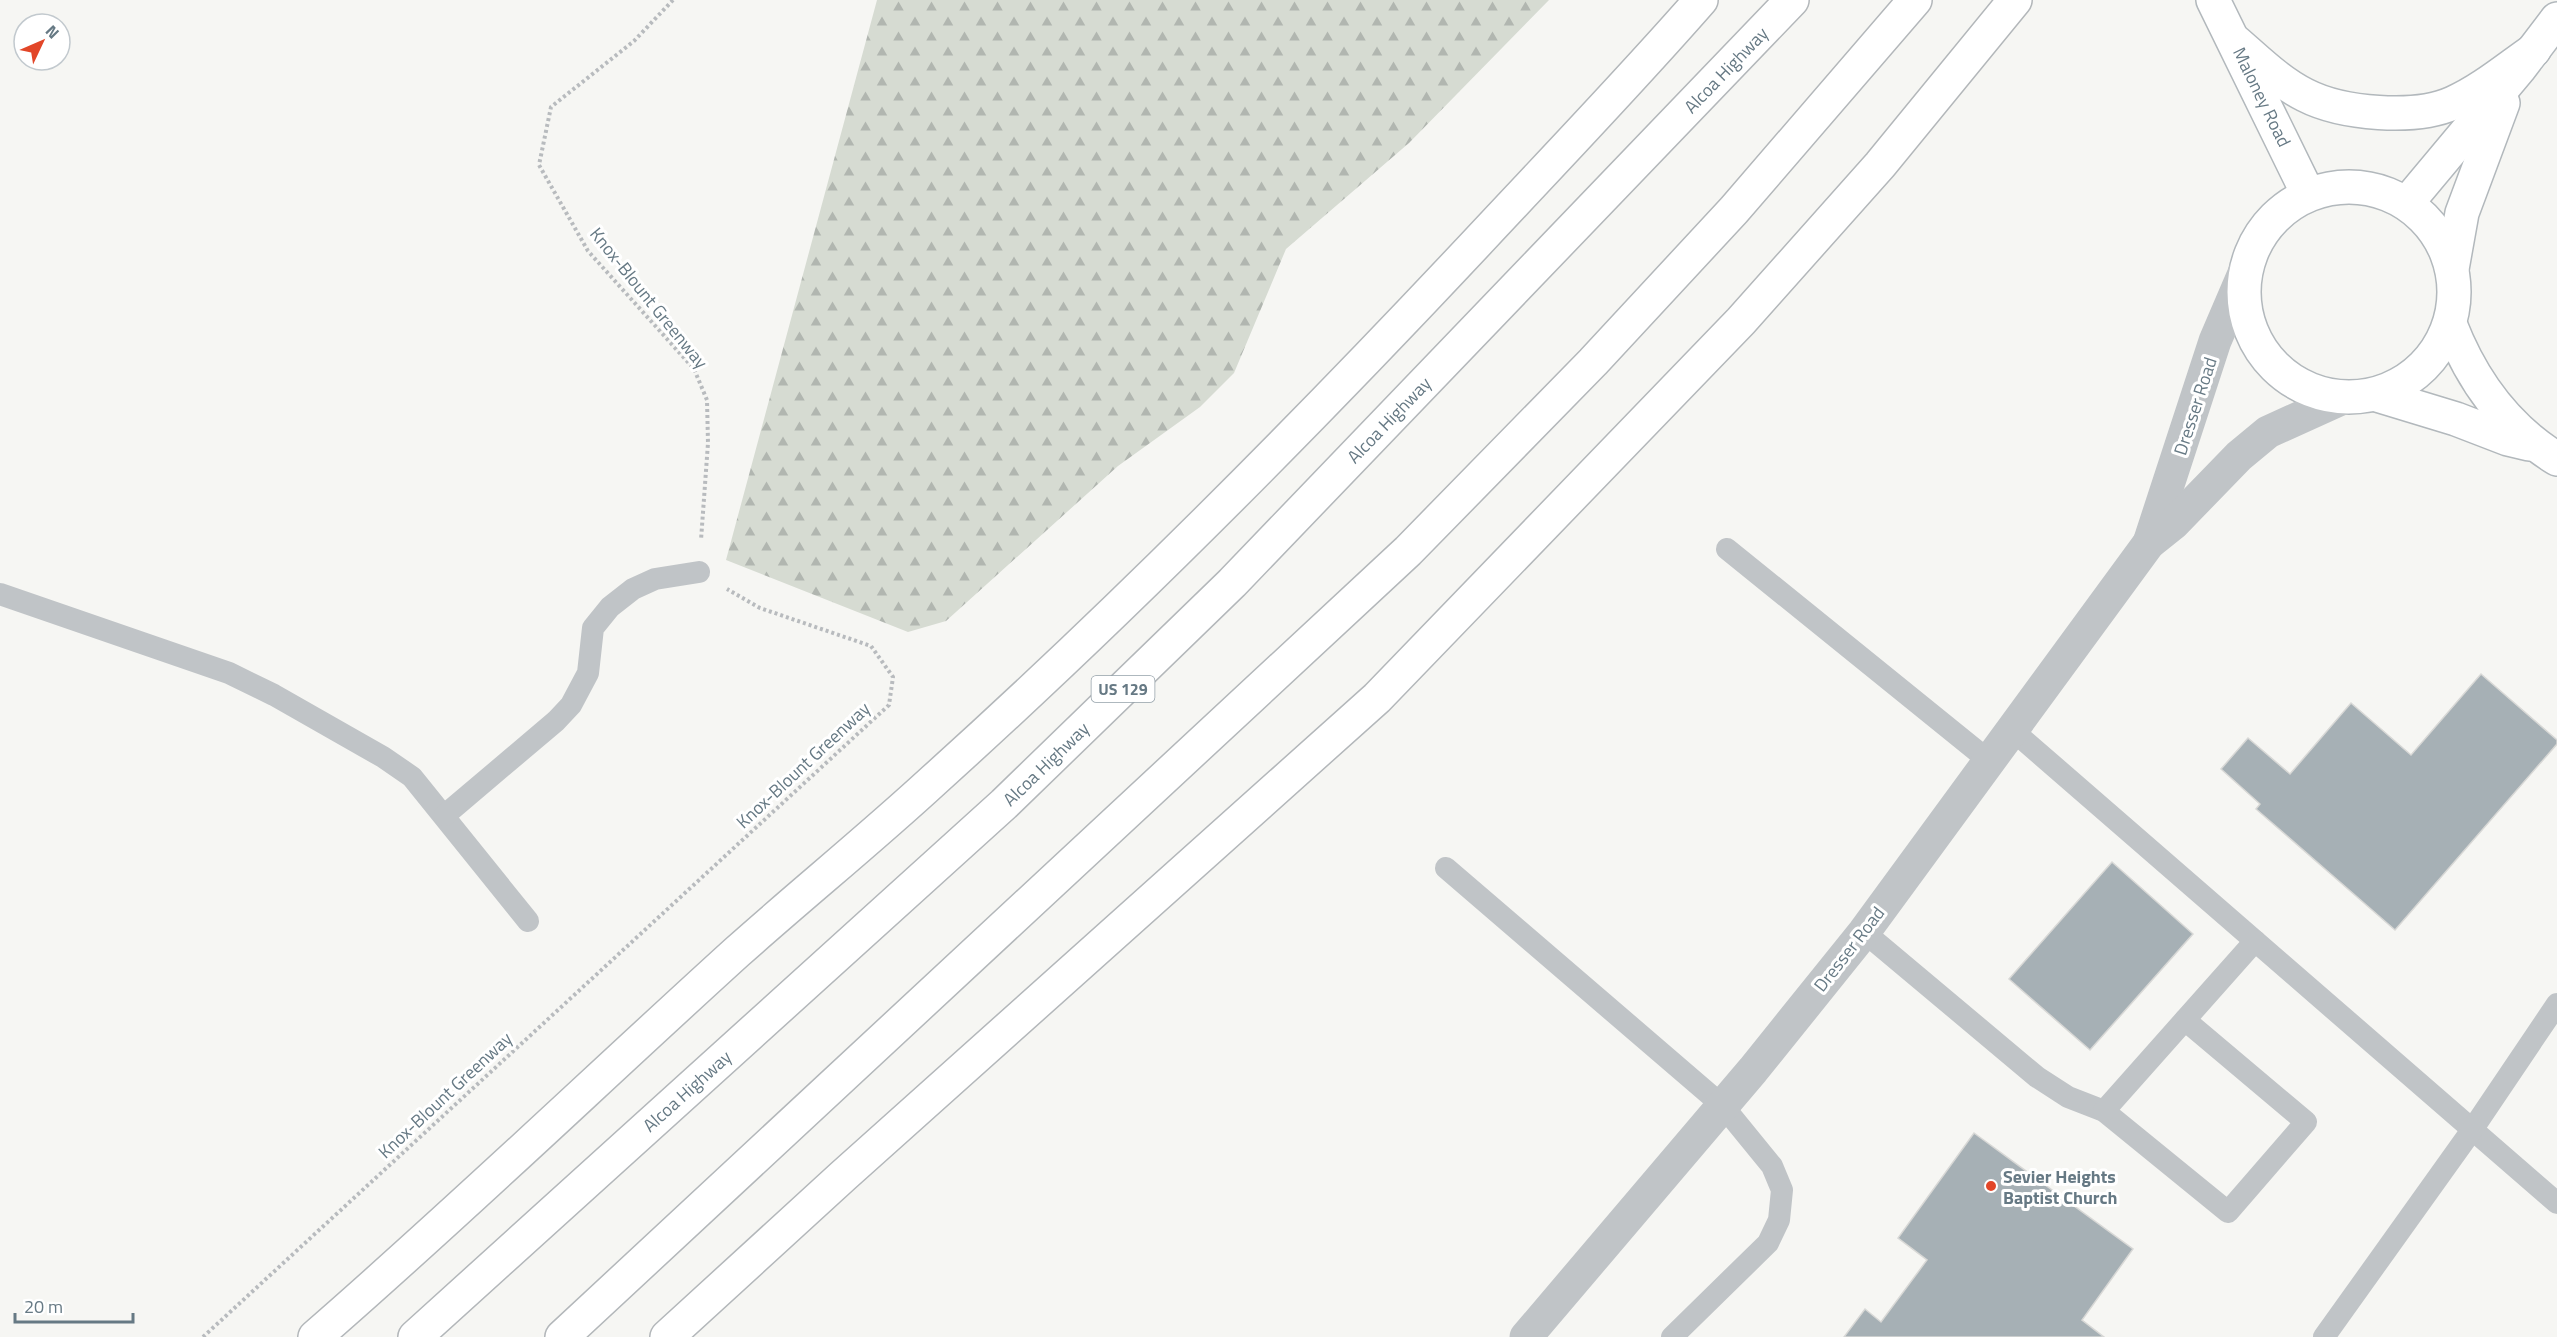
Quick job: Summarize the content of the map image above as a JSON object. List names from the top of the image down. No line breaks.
{"streets":{"main road":["Alcoa Highway","Maloney Road","US 129"],"street":["Dresser Road"],"path":["Knox-Blount Greenway"]},"crossings":[["Maloney Road","Dresser Road"]],"places":["Sevier Heights Baptist Church"],"scale_bar":"20 m","north":"top right"}
